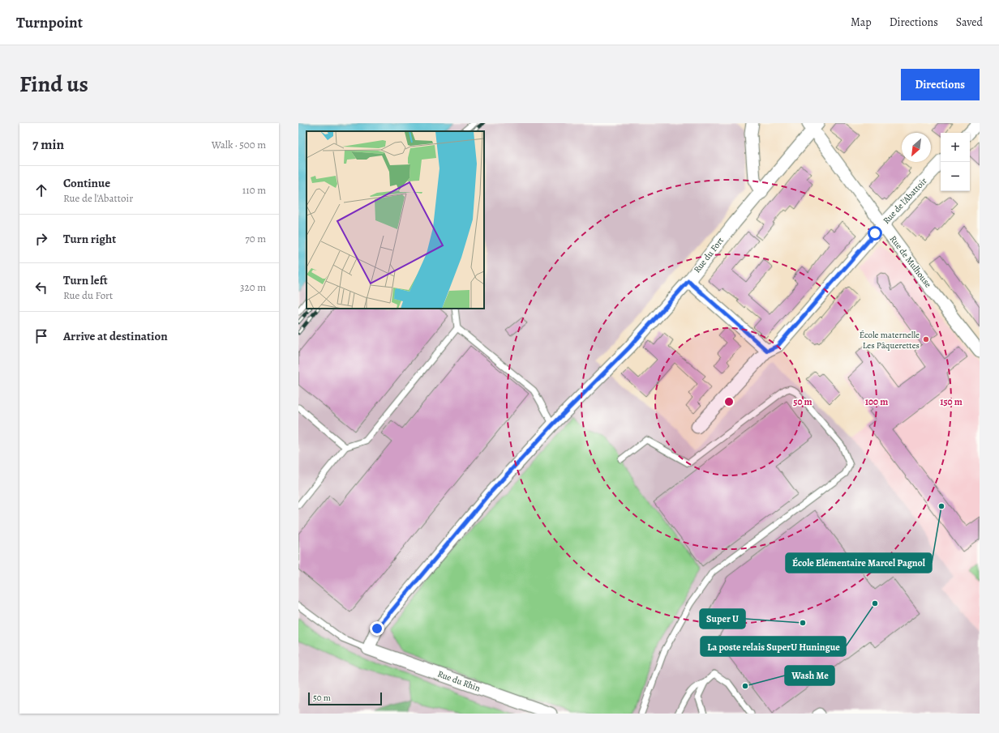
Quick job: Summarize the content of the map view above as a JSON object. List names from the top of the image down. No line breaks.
{"streets":{"street":["Rue de l'Abattoir","Rue du Fort","Rue de Mulhouse","Rue du Rhin"]},"crossings":[["Rue de l'Abattoir","Rue de Mulhouse"],["Rue du Fort","Rue de Mulhouse"],["Rue du Fort","Rue du Rhin"]],"places":["École maternelle Les Pâquerettes","École Elémentaire Marcel Pagnol","La poste relais SuperU Huningue","Super U","Wash Me"],"scale_bar":"50 m","north":"bottom left","page":{"header":"Turnpoint","nav":["Map","Directions","Saved"],"title":"Find us","buttons":"Directions","heading":["7 min","Walk · 500 m"],"map_buttons":["+","−"],"list":[["Continue","Rue de l'Abattoir","110 m"],["Turn right","70 m"],["Turn left","Rue du Fort","320 m"],"Arrive at destination"],"scale":"50 m"},"rings":["50 m","100 m","150 m"]}
